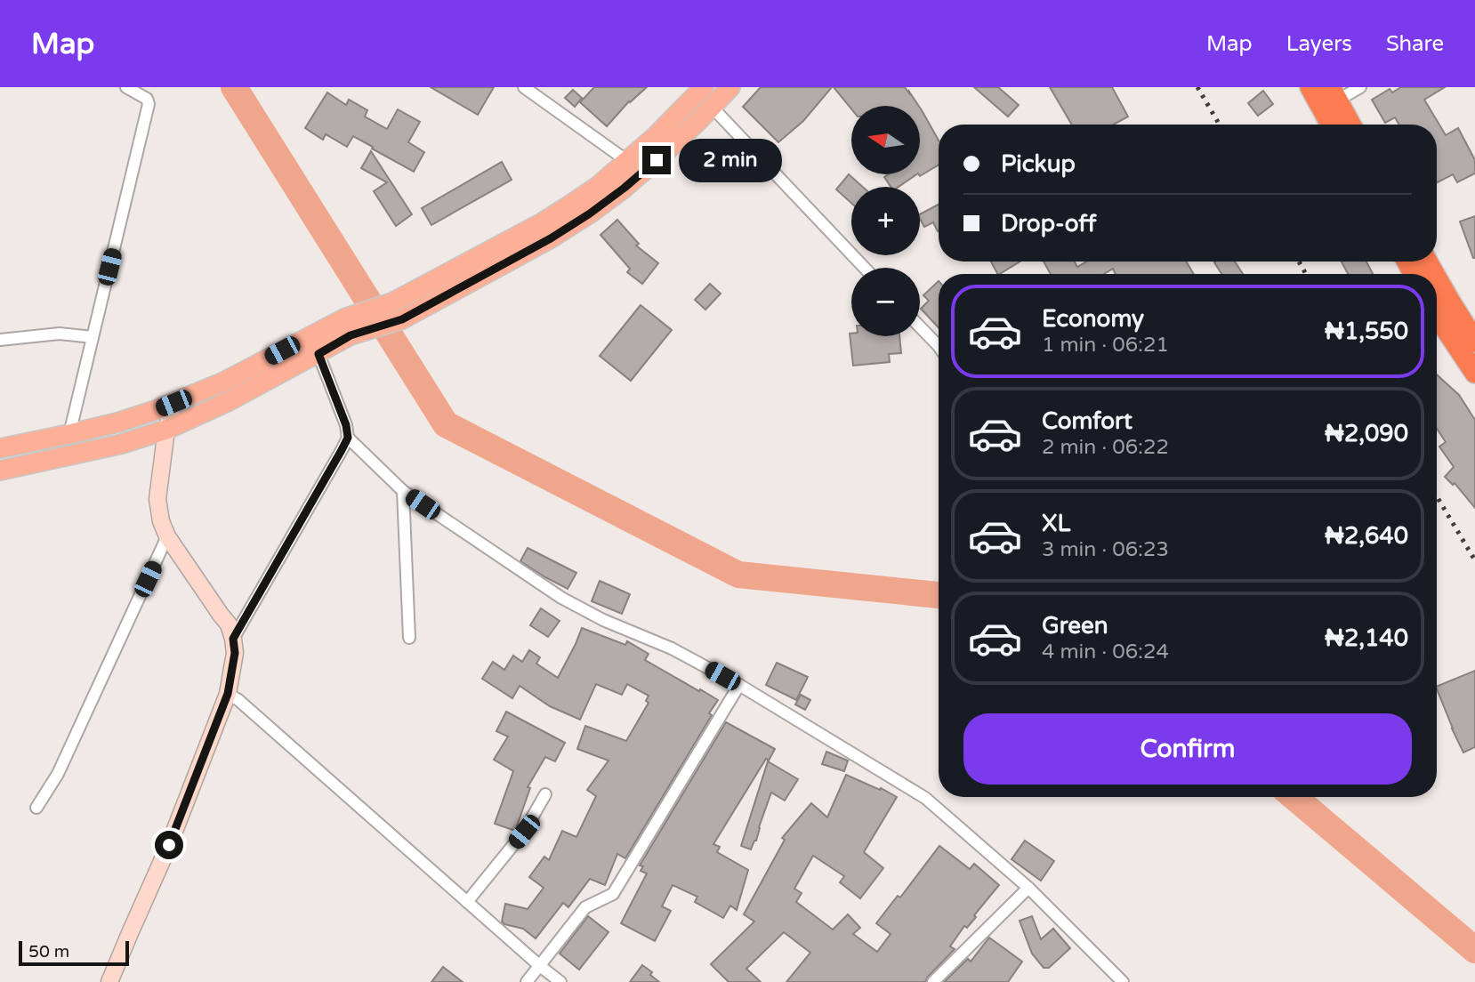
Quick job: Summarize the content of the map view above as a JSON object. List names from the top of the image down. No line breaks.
{"scale_bar":"50 m","north":"left","page":{"header":"Map","nav":["Map","Layers","Share"],"map_buttons":["+","−"],"banner":["Pickup","Drop-off"],"bubble":"2 min","list":[{"name":"Economy","note":"1 min · 06:21","value":"₦1,550"},{"name":"Comfort","note":"2 min · 06:22","value":"₦2,090"},{"name":"XL","note":"3 min · 06:23","value":"₦2,640"},{"name":"Green","note":"4 min · 06:24","value":"₦2,140"}],"buttons":"Confirm","scale":"50 m"}}
